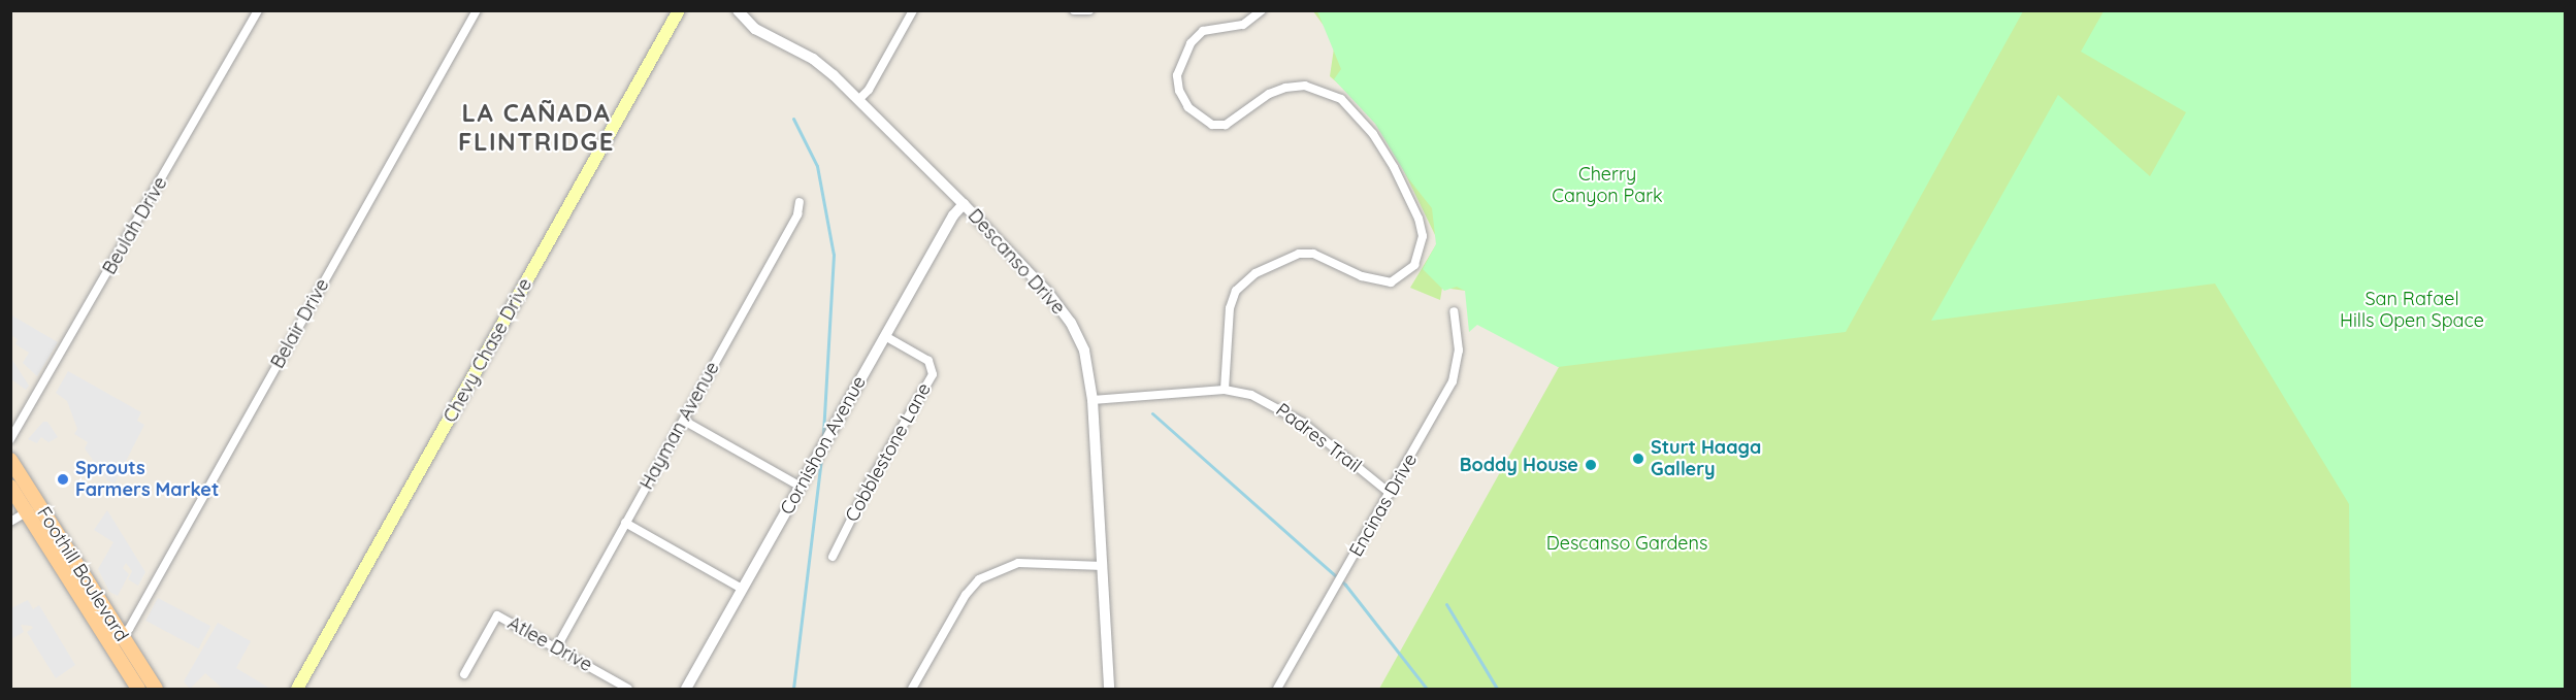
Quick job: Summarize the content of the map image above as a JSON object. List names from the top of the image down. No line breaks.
{"streets":{"main road":["Chevy Chase Drive","Foothill Boulevard"],"street":["Beulah Drive","Descanso Drive","Belair Drive","Hayman Avenue","Padres Trail","Cornishon Avenue","Cobblestone Lane","Encinas Drive","Atlee Drive"]},"crossings":[["Descanso Drive","Padres Trail"],["Descanso Drive","Cornishon Avenue"],["Belair Drive","Foothill Boulevard"],["Hayman Avenue","Atlee Drive"],["Padres Trail","Encinas Drive"],["Cornishon Avenue","Cobblestone Lane"]],"districts":["LA CAÑADA FLINTRIDGE"],"parks":["Cherry Canyon Park","San Rafael Hills Open Space","Descanso Gardens"],"places":["Sturt Haaga Gallery","Boddy House","Sprouts Farmers Market"]}
